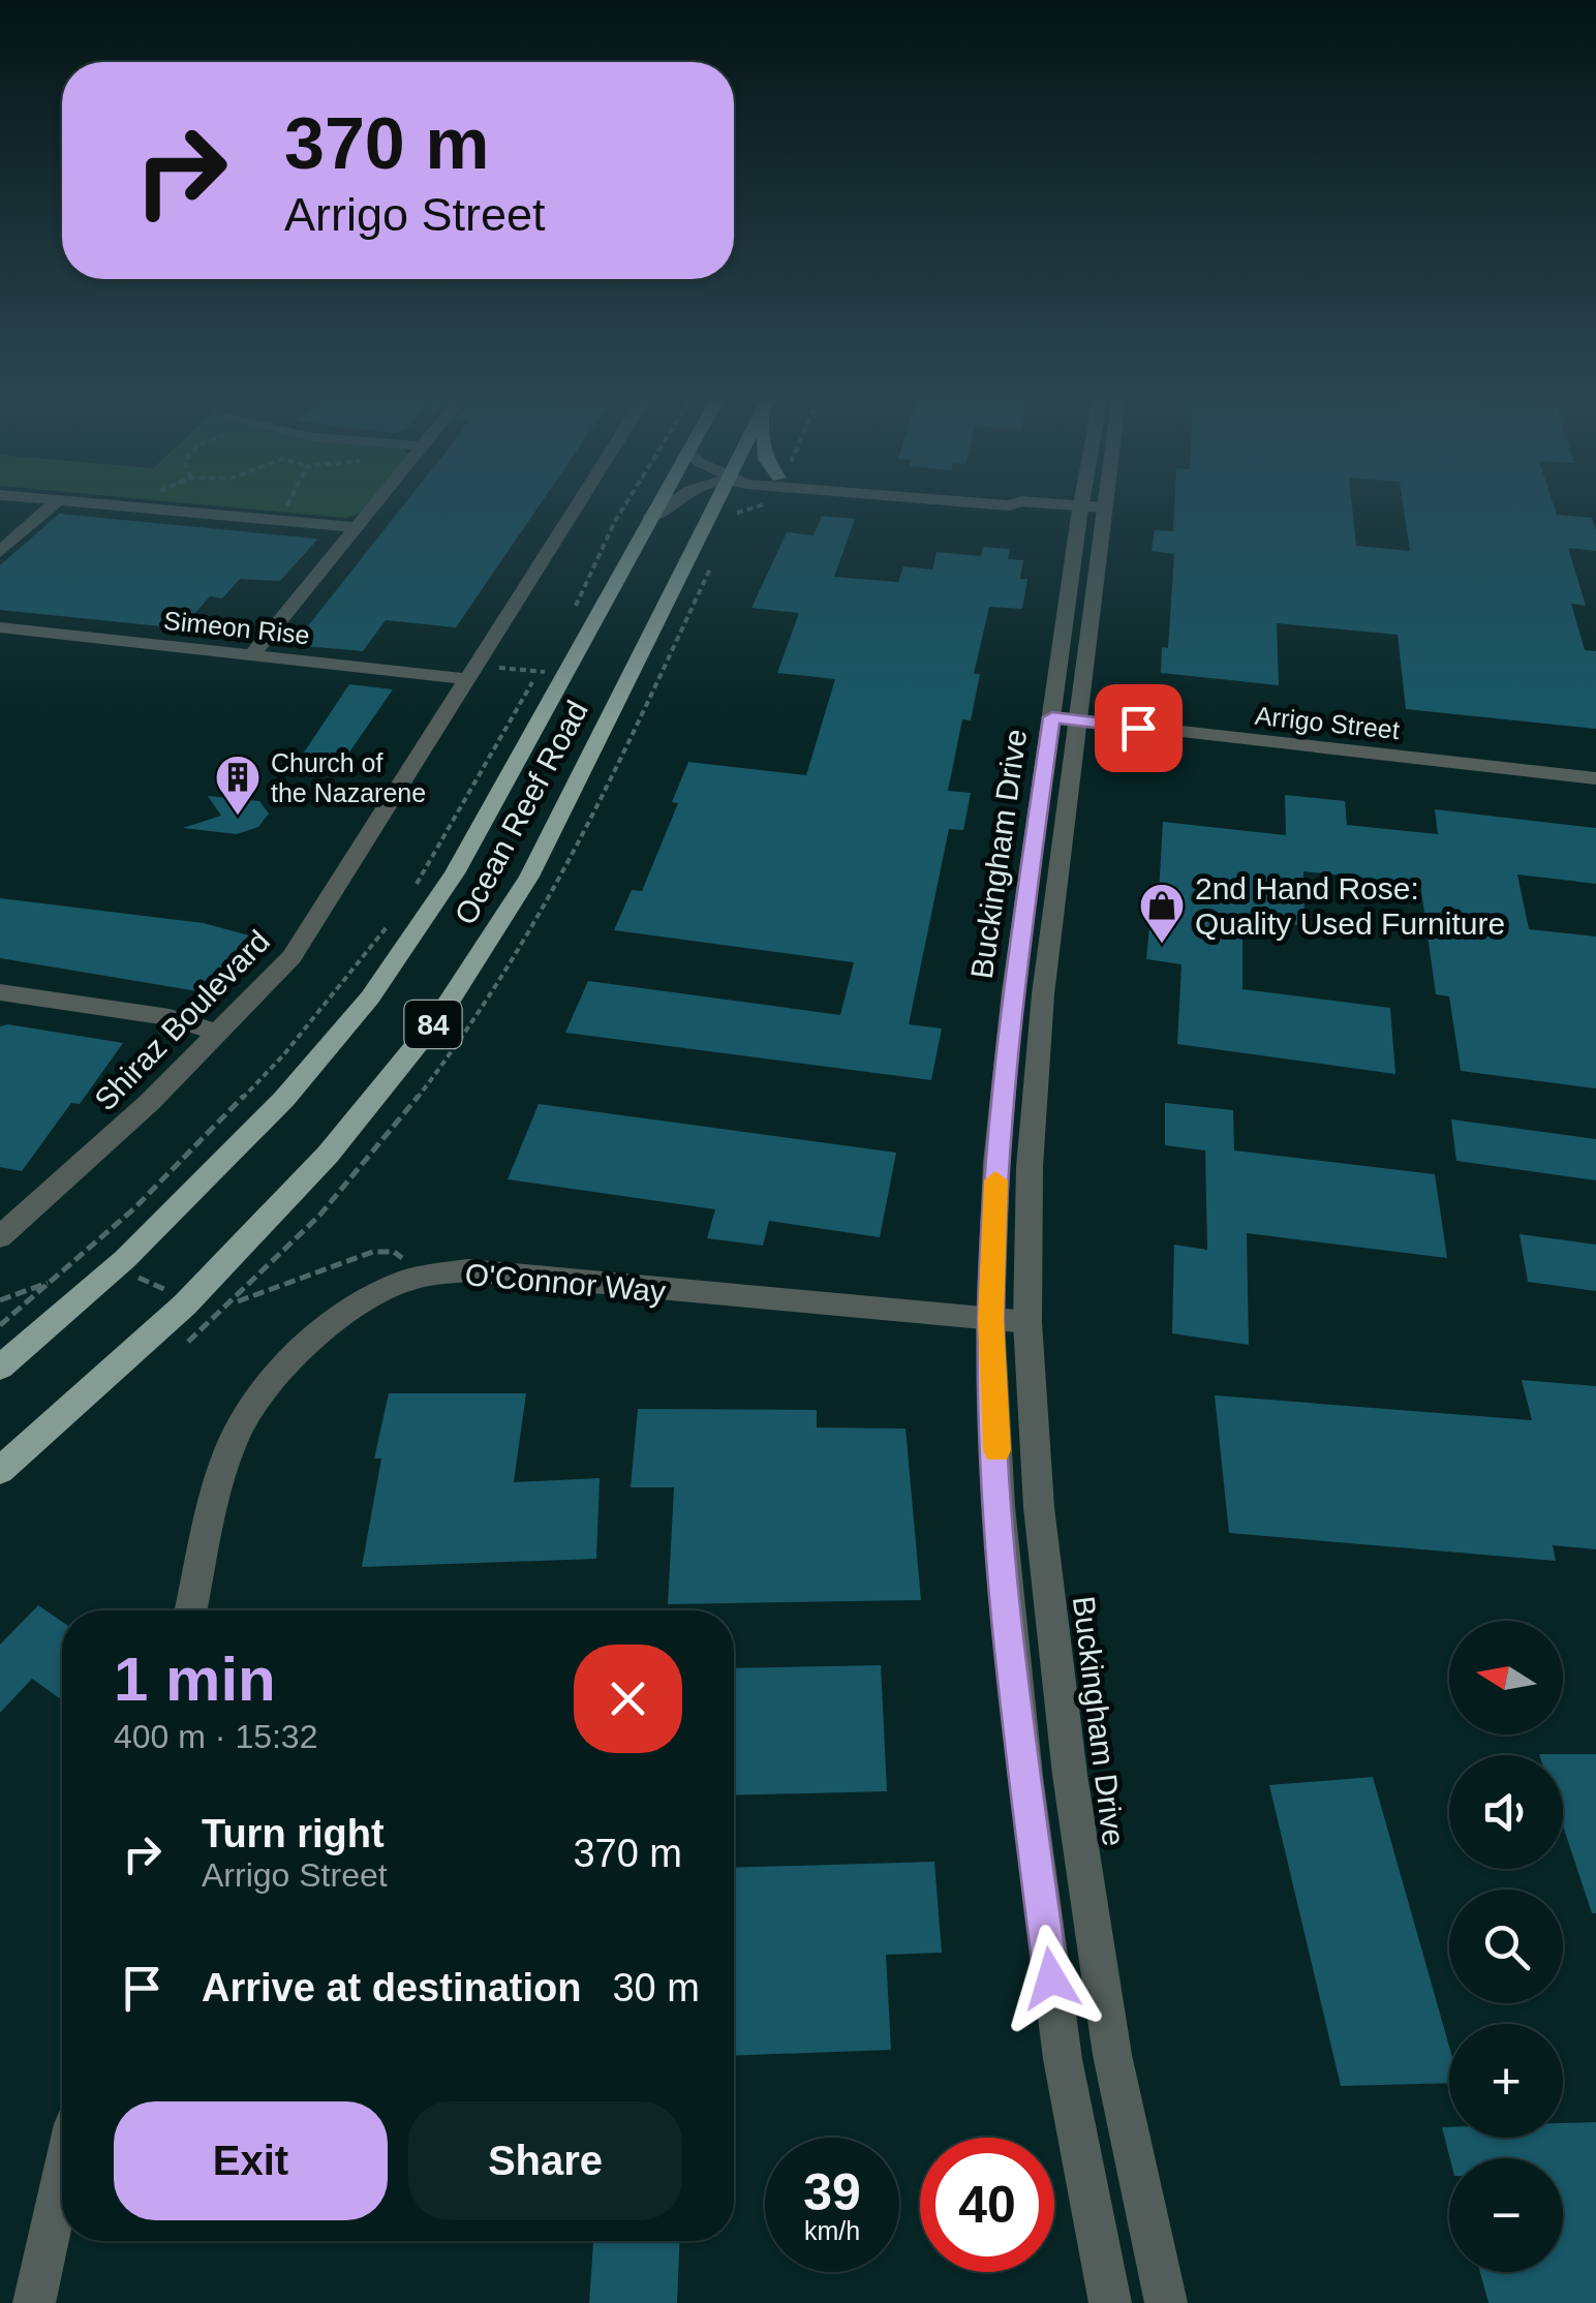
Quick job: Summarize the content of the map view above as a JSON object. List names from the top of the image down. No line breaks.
{"streets":{"main road":["Ocean Reef Road","84"],"street":["Simeon Rise","Arrigo Street","Buckingham Drive","Shiraz Boulevard","O'Connor Way"]},"crossings":[["Simeon Rise","Shiraz Boulevard"],["Arrigo Street","Buckingham Drive"],["Buckingham Drive","O'Connor Way"]],"places":{"building":["Church of the Nazarene"],"shop":["2nd Hand Rose: Quality Used Furniture"]},"north":"left","page":{"turn":["370 m","Arrigo Street"],"heading":["1 min","400 m · 15:32"],"map_buttons":["+","−"],"list":[{"name":"Turn right","note":"Arrigo Street","value":"370 m"},{"name":"Arrive at destination","value":"30 m"}],"buttons":["Exit","Share"],"speed":"39 km/h","limit":"40"}}
